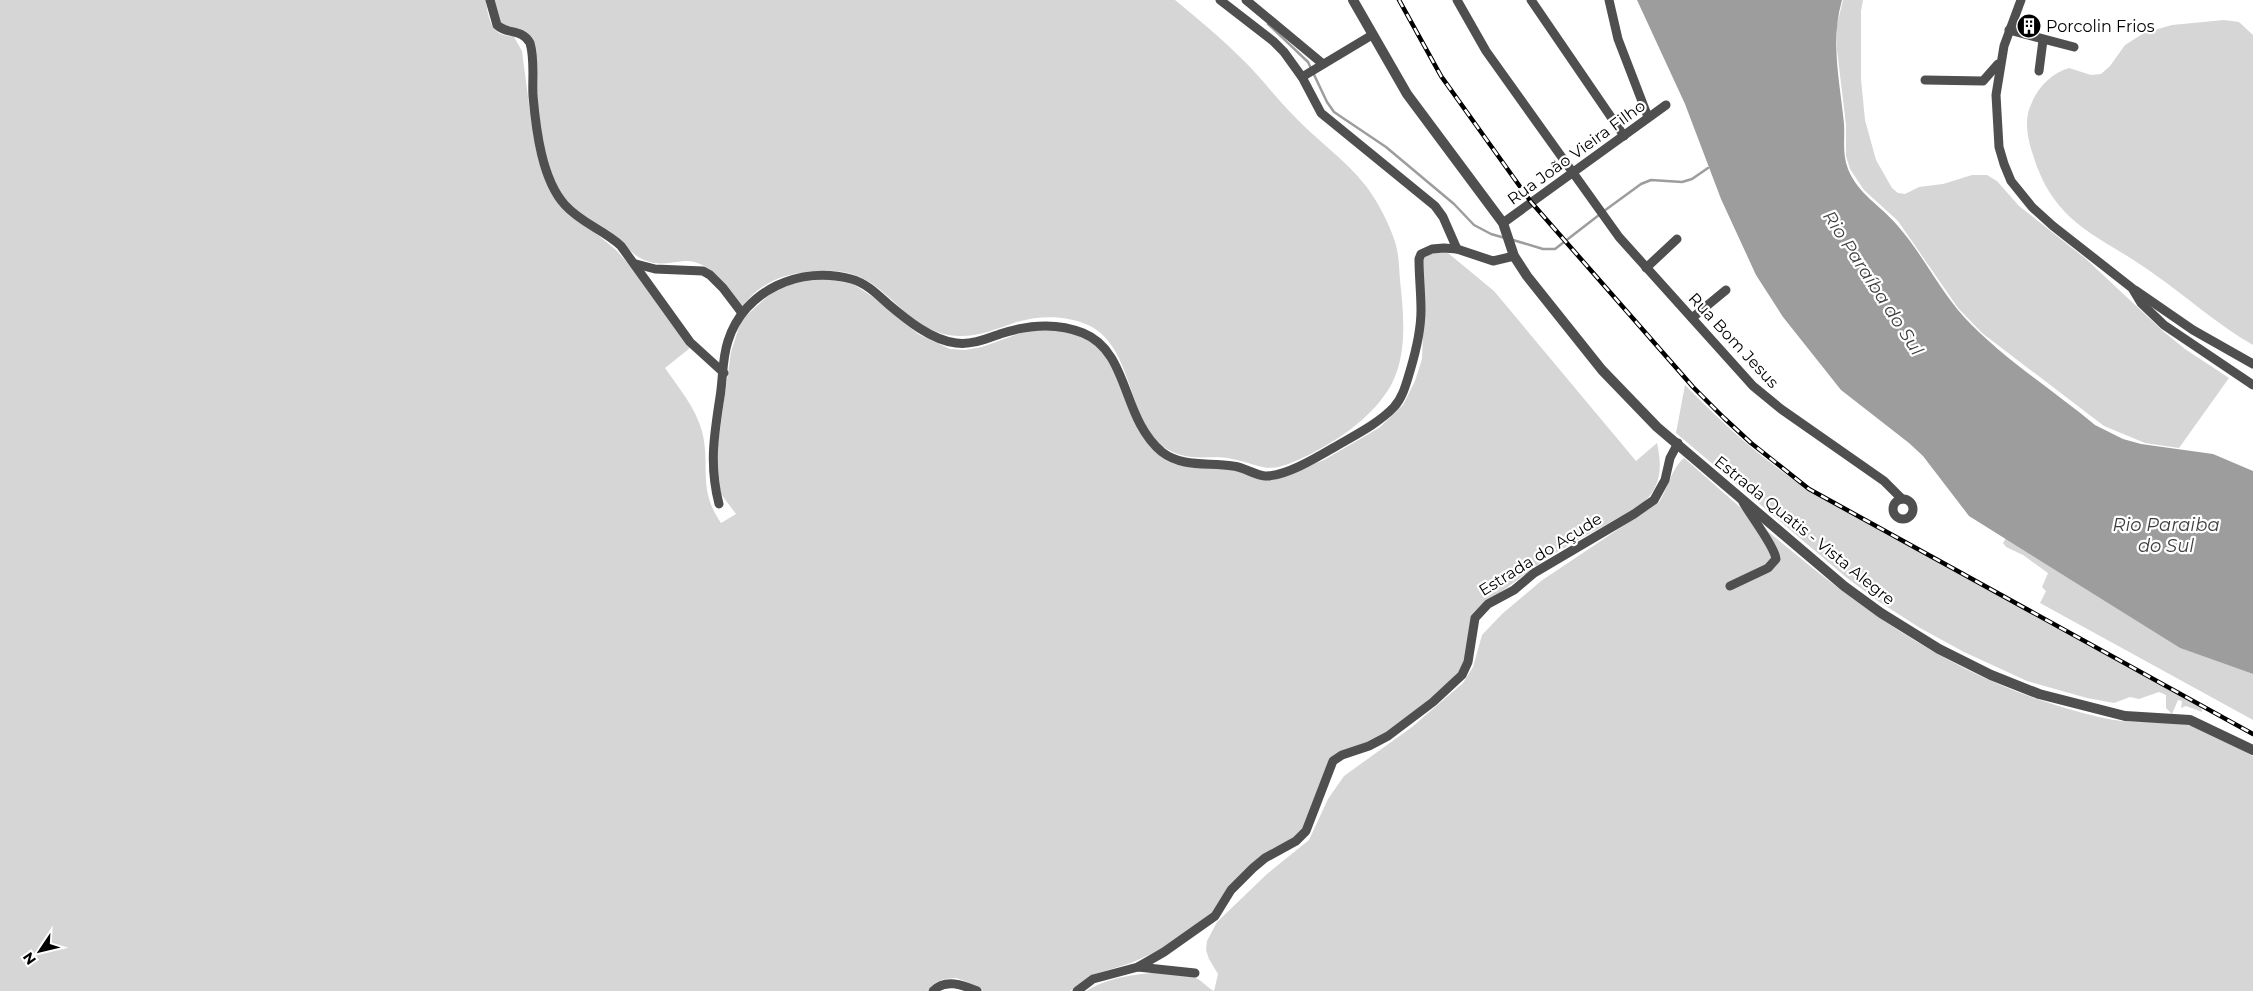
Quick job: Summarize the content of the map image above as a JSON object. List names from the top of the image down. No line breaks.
{"streets":{"street":["Rua João Vieira Filho","Rua Bom Jesus","Estrada Quatis - Vista Alegre","Estrada do Açude"]},"crossings":[["Rua João Vieira Filho","Rua Bom Jesus"],["Rua João Vieira Filho","Estrada Quatis - Vista Alegre"],["Estrada Quatis - Vista Alegre","Estrada do Açude"]],"water":["Rio Paraíba do Sul","Rio Paraiba do Sul"],"places":{"building":["Porcolin Frios"]},"north":"bottom left"}
